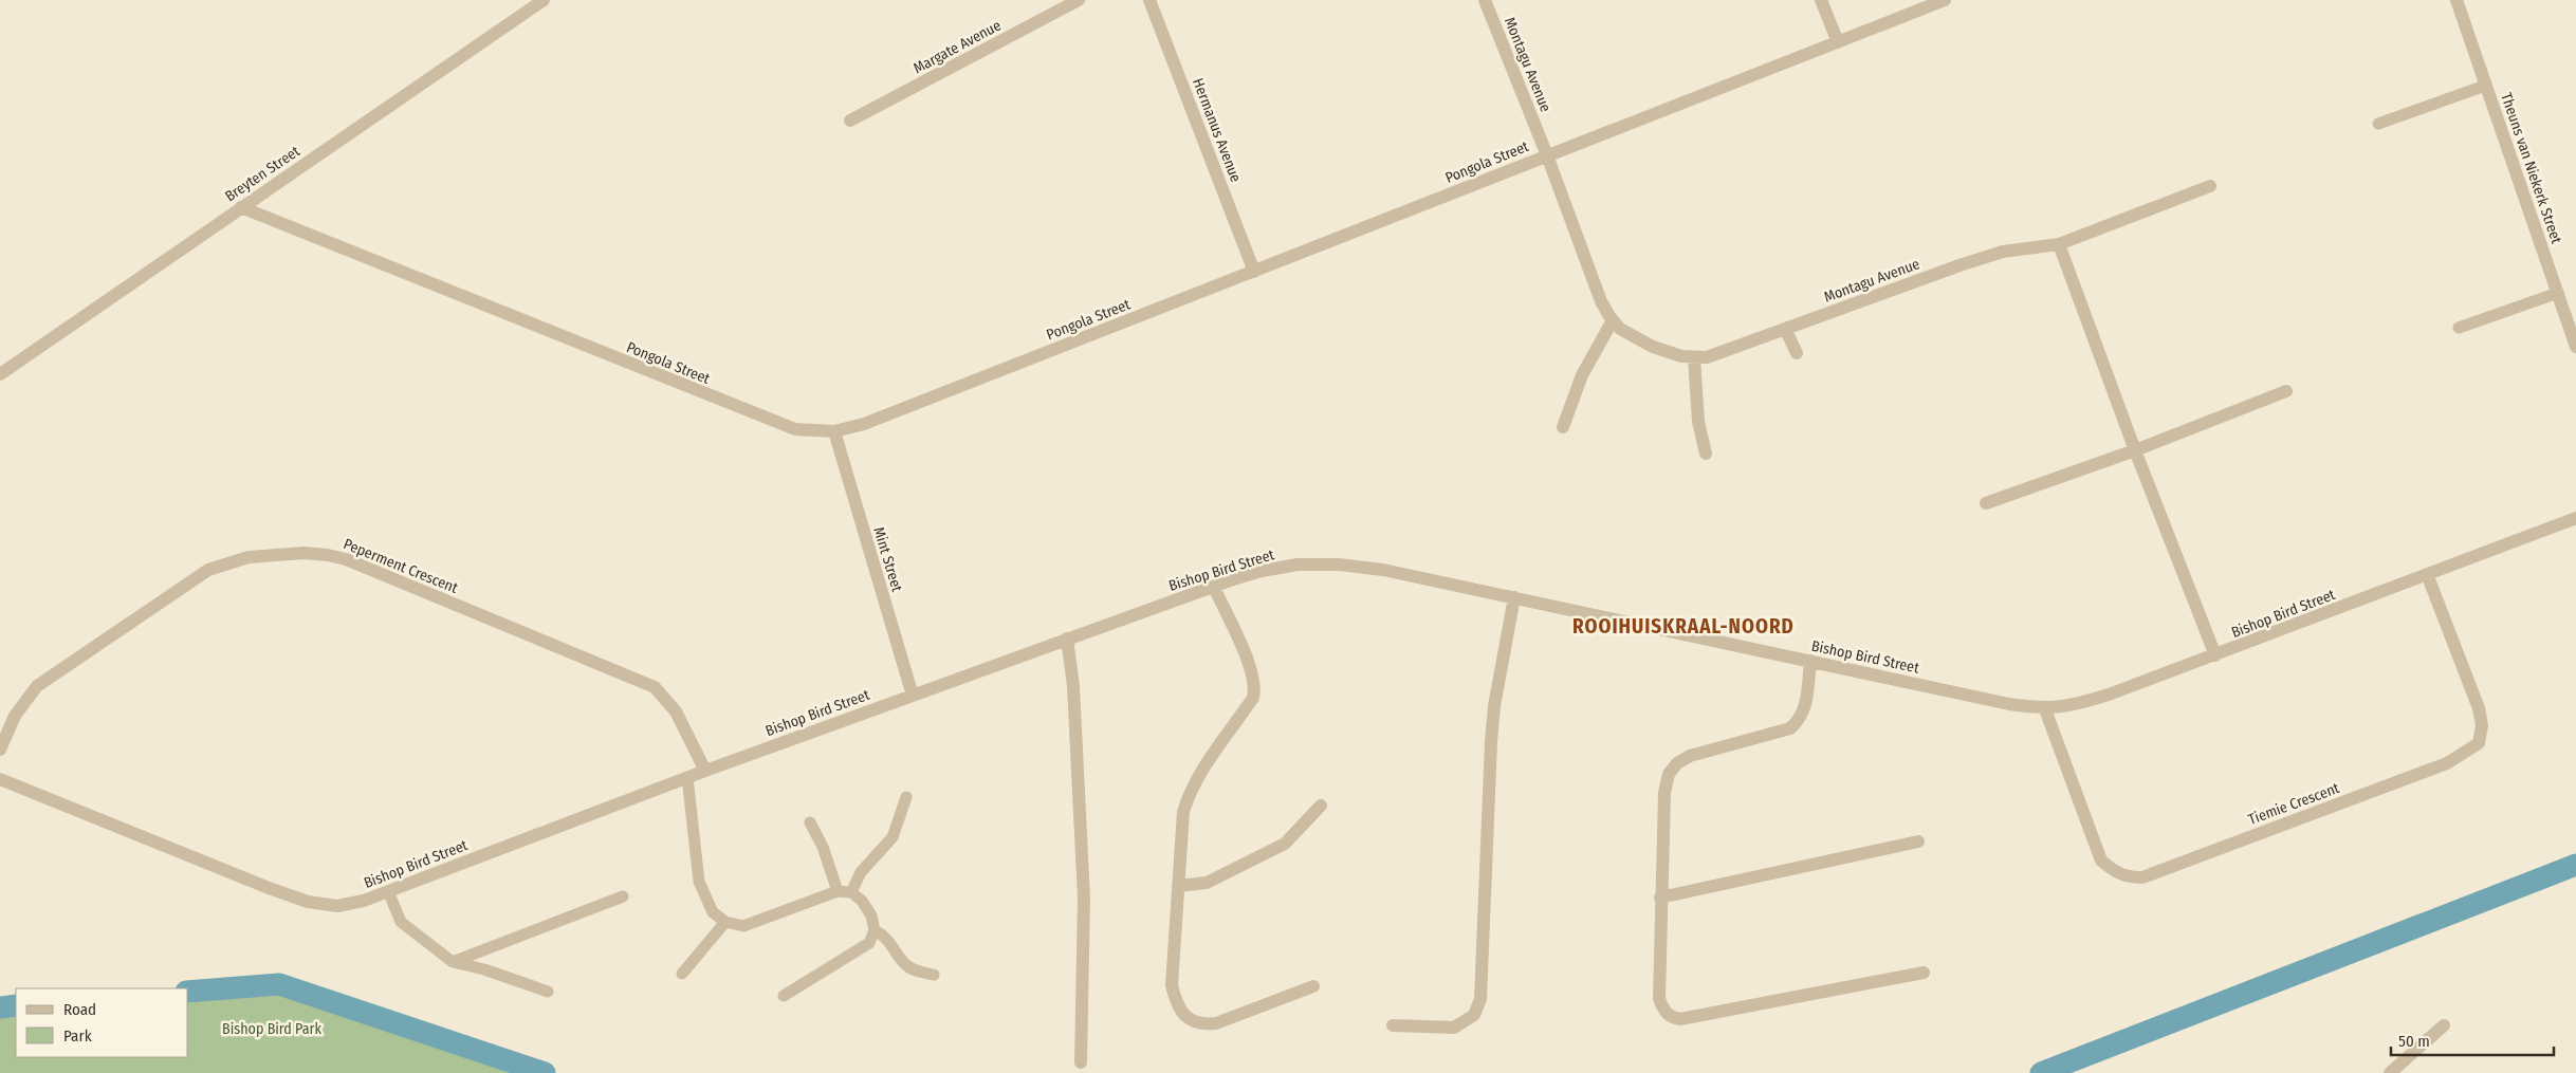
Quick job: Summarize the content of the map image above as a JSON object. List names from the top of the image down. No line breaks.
{"streets":{"street":["Margate Avenue","Montagu Avenue","Hermanus Avenue","Pongola Street","Theuns van Niekerk Street","Breyten Street","Mint Street","Peperment Crescent","Bishop Bird Street","Tiemie Crescent"]},"crossings":[["Montagu Avenue","Pongola Street"],["Hermanus Avenue","Pongola Street"],["Pongola Street","Breyten Street"],["Pongola Street","Mint Street"],["Mint Street","Bishop Bird Street"],["Peperment Crescent","Bishop Bird Street"],["Bishop Bird Street","Tiemie Crescent"]],"districts":["ROOIHUISKRAAL-NOORD"],"parks":["Bishop Bird Park"],"legend":["Road","Park"],"scale_bar":"50 m"}
